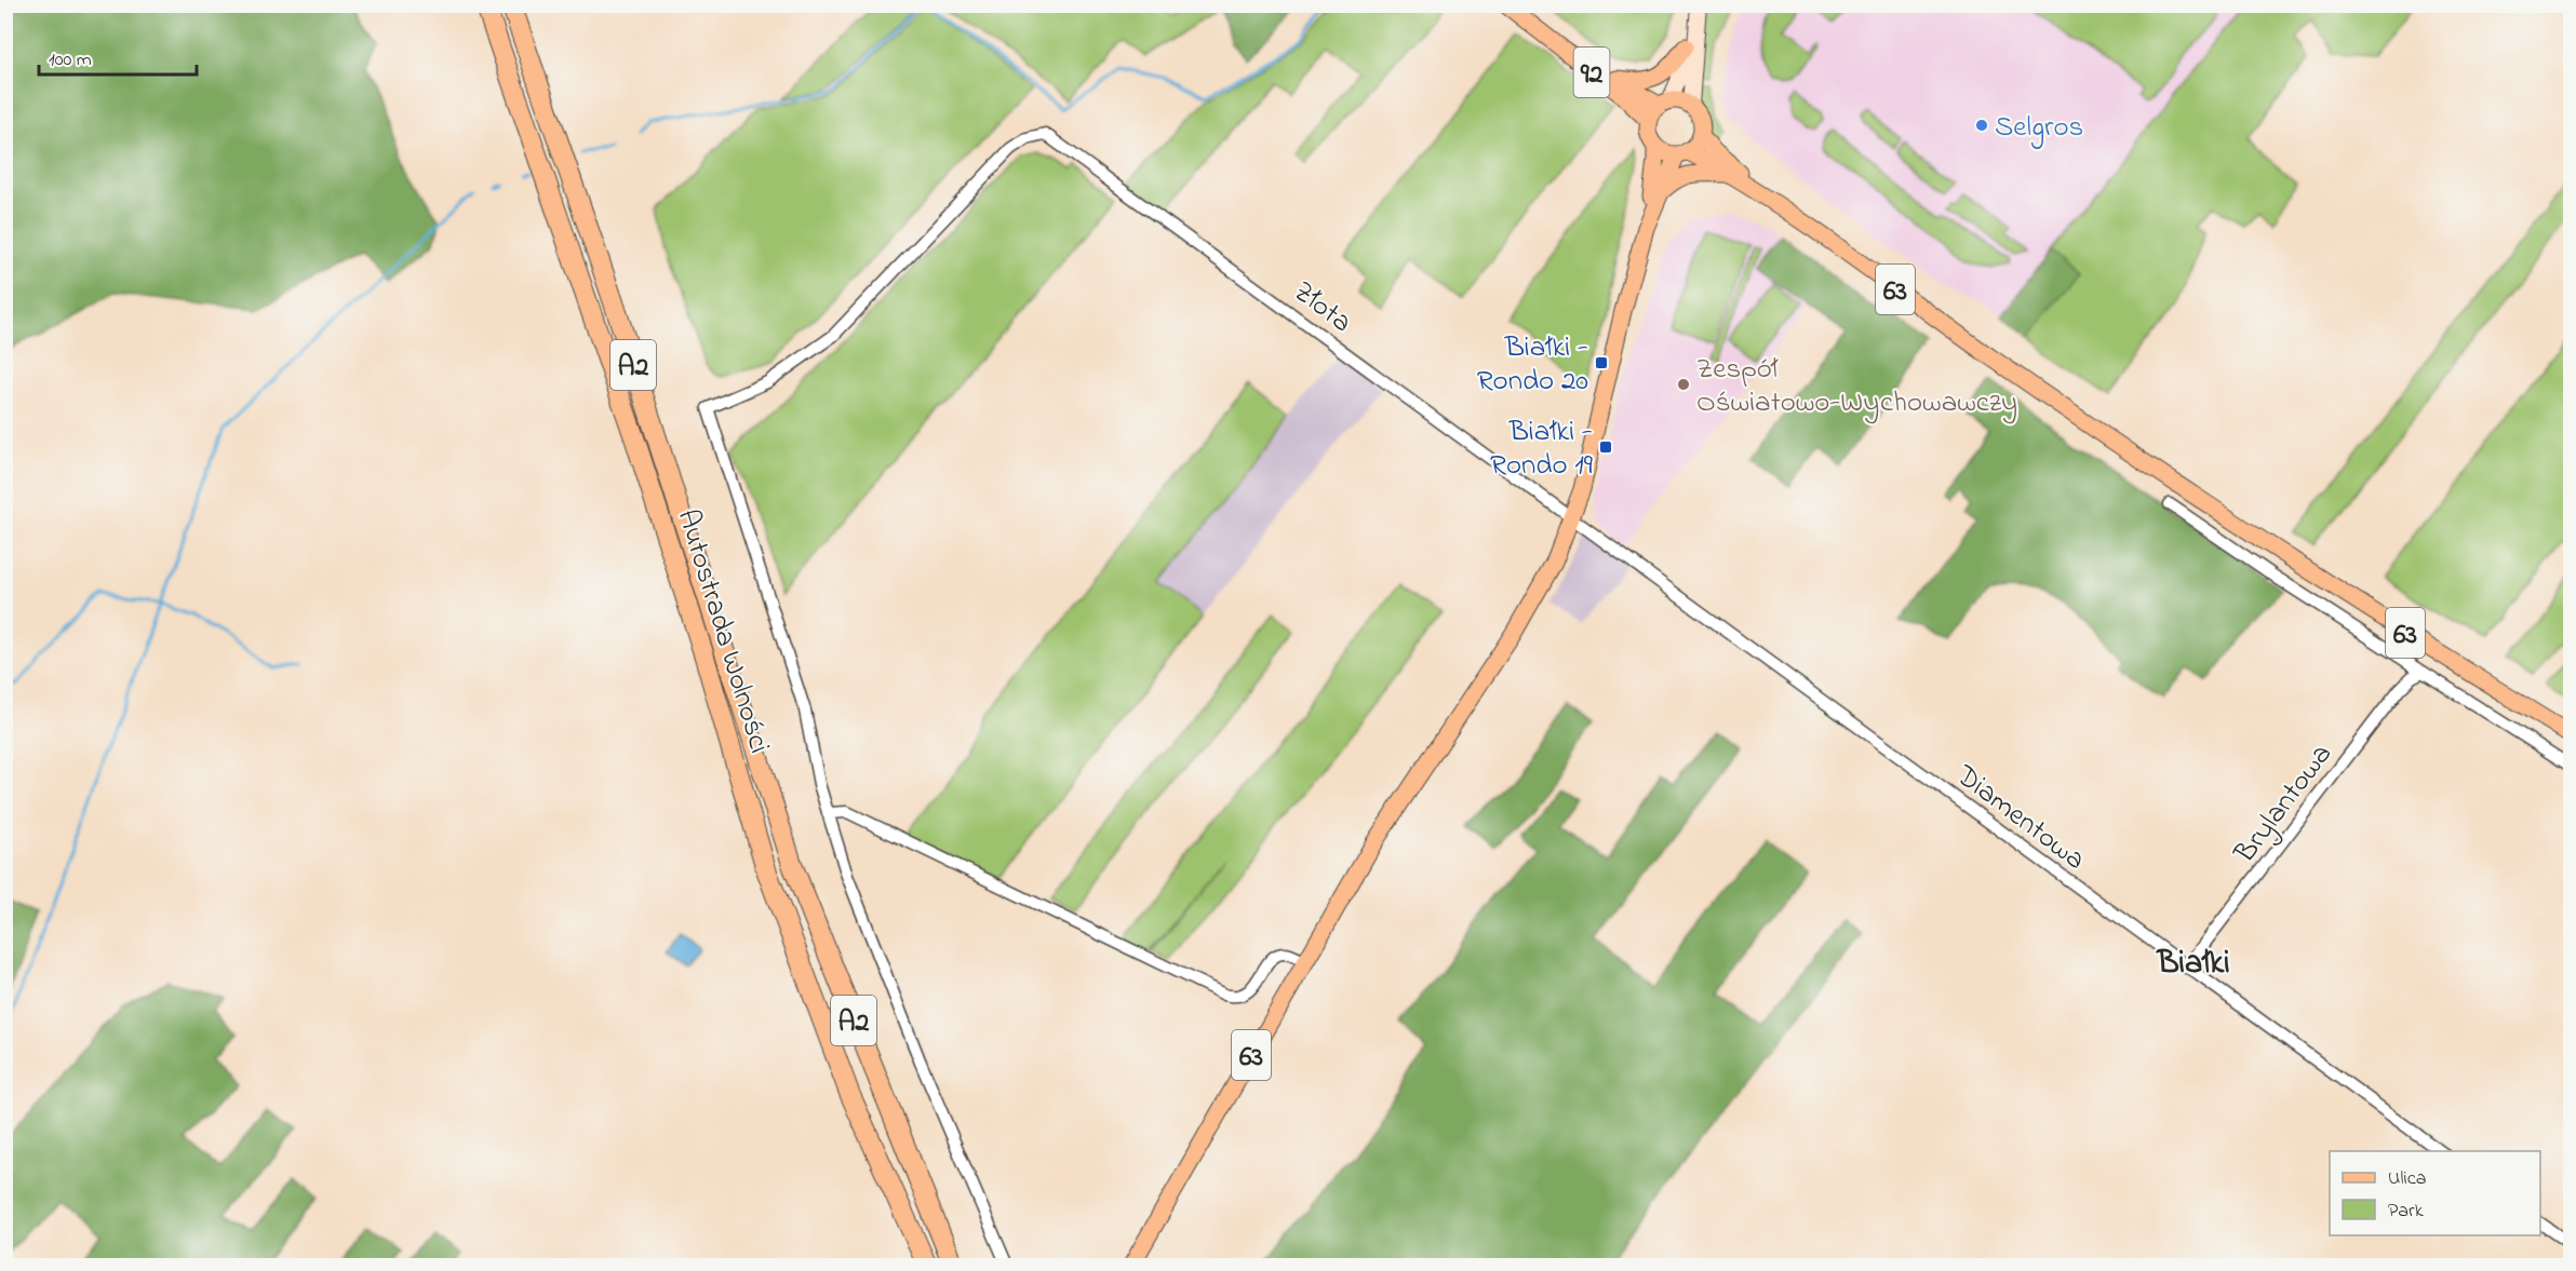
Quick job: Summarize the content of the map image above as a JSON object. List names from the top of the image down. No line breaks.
{"streets":{"highway":["A2","Autostrada Wolności"],"main road":["92","63"],"street":["Złota","Brylantowa","Diamentowa"]},"crossings":[["92","63"],["63","Złota"],["63","Diamentowa"],["Złota","Diamentowa"],["Brylantowa","Diamentowa"]],"districts":["Białki"],"places":{"other":["Selgros","Zespół Oświatowo-Wychowawczy"],"transit":["Białki - Rondo 20","Białki - Rondo 19"]},"legend":["Ulica","Park"],"scale_bar":"100 m"}
